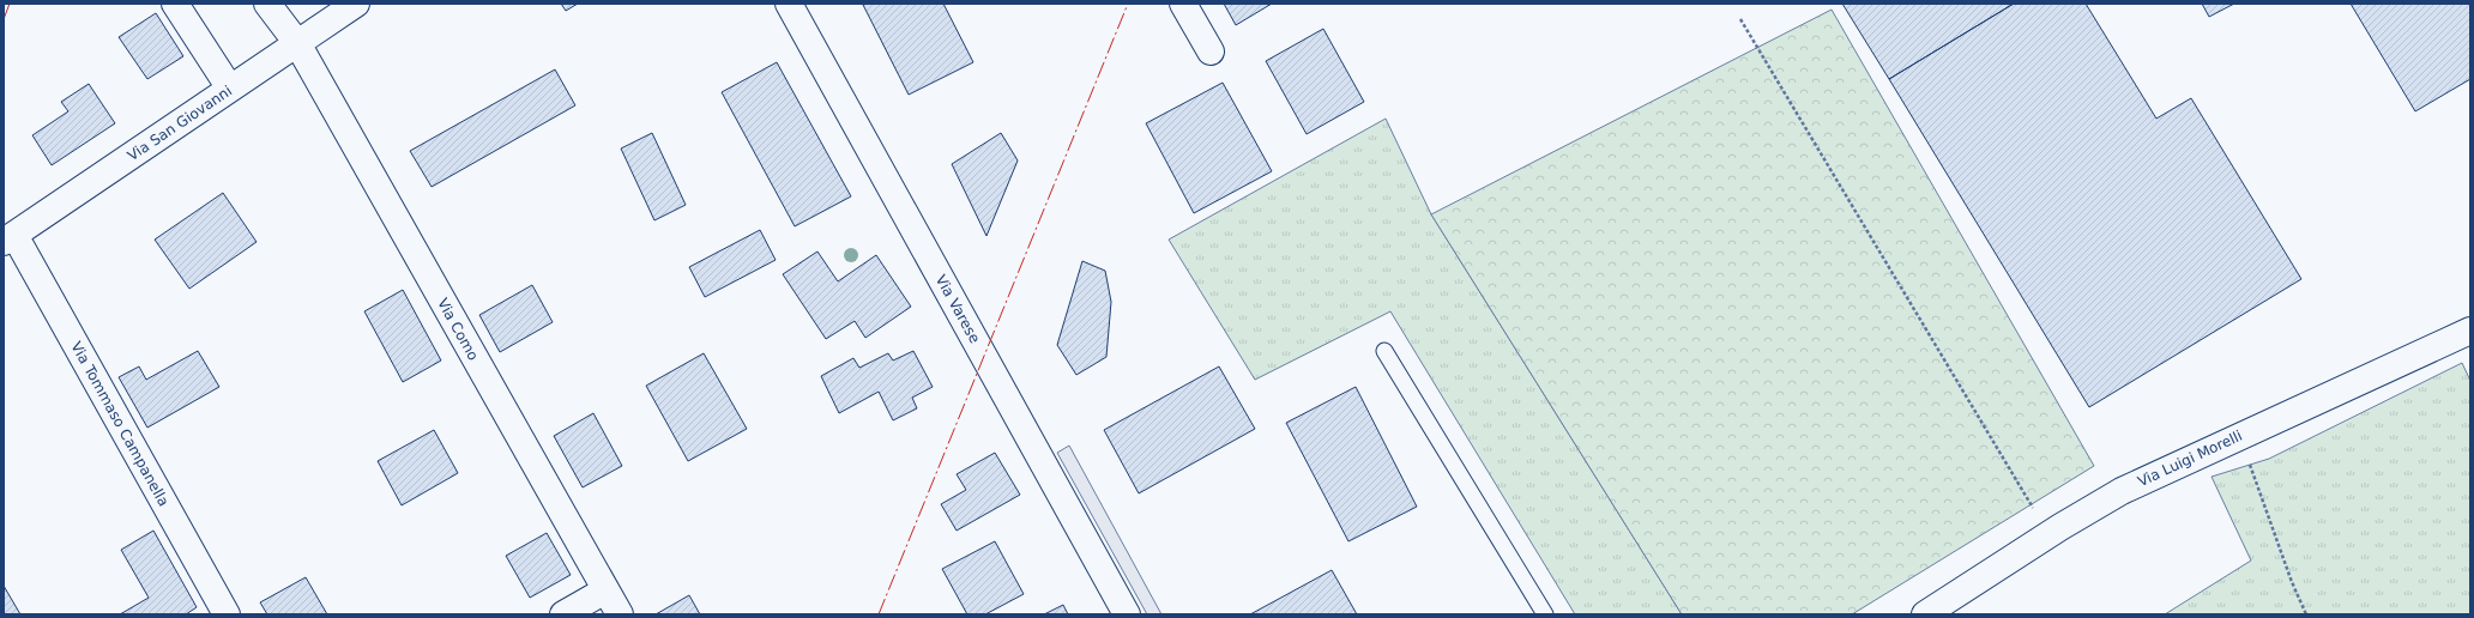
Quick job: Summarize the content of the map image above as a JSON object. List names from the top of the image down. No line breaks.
{"streets":{"street":["Via San Giovanni","Via Varese","Via Como","Via Tommaso Campanella","Via Luigi Morelli"]},"crossings":[["Via San Giovanni","Via Como"],["Via San Giovanni","Via Tommaso Campanella"]]}
